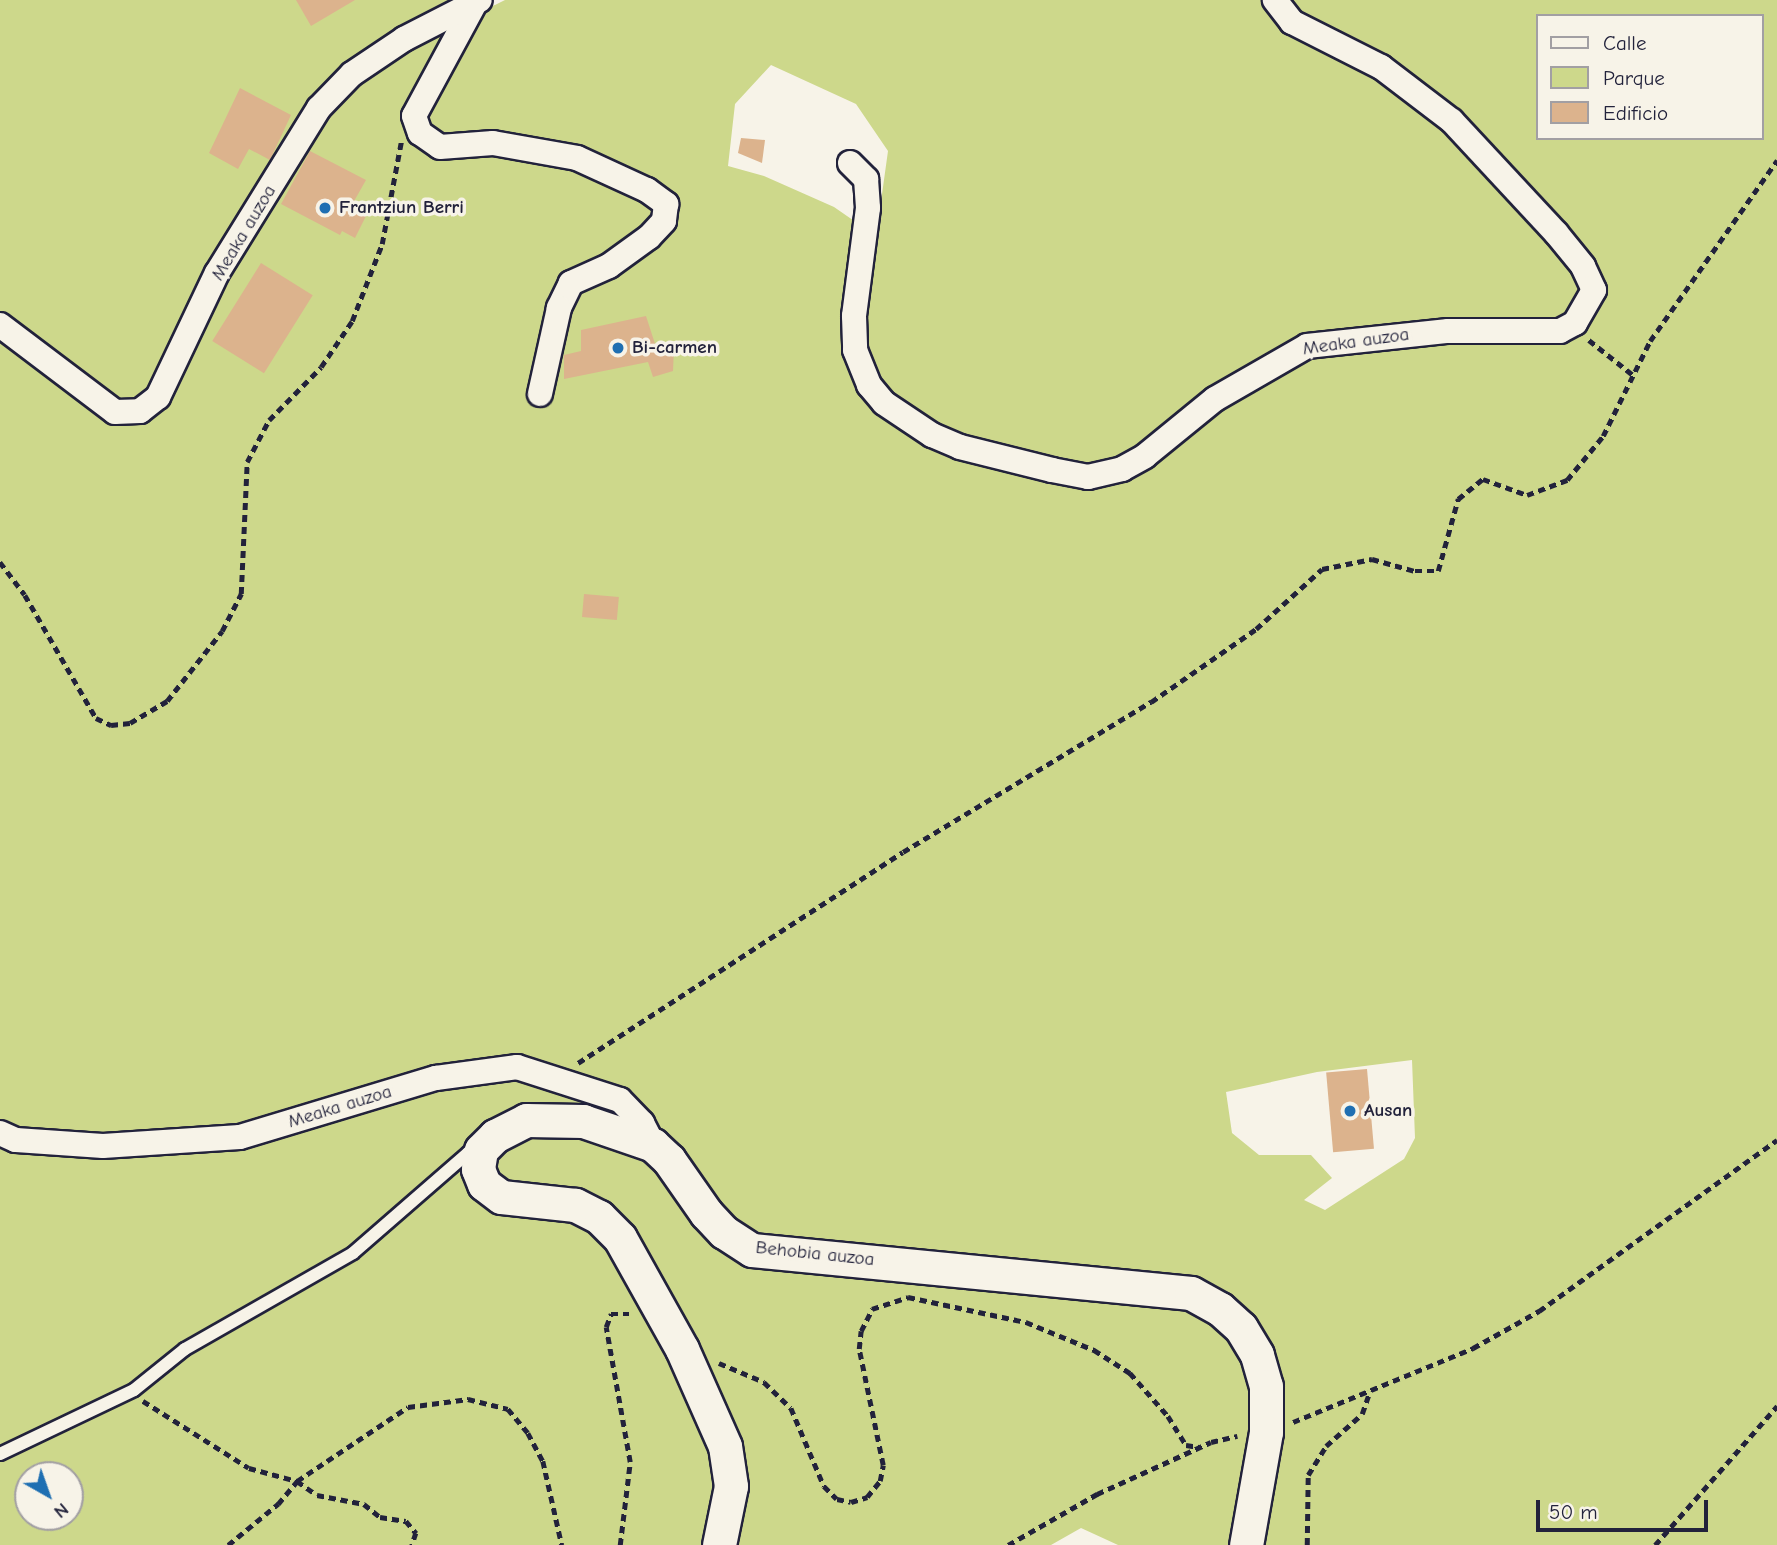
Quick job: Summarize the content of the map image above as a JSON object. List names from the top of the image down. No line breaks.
{"streets":{"street":["Meaka auzoa","Behobia auzoa"]},"crossings":[["Meaka auzoa","Behobia auzoa"]],"places":["Frantziun Berri","Bi-carmen","Ausan"],"legend":["Calle","Parque","Edificio"],"scale_bar":"50 m","north":"bottom right"}
